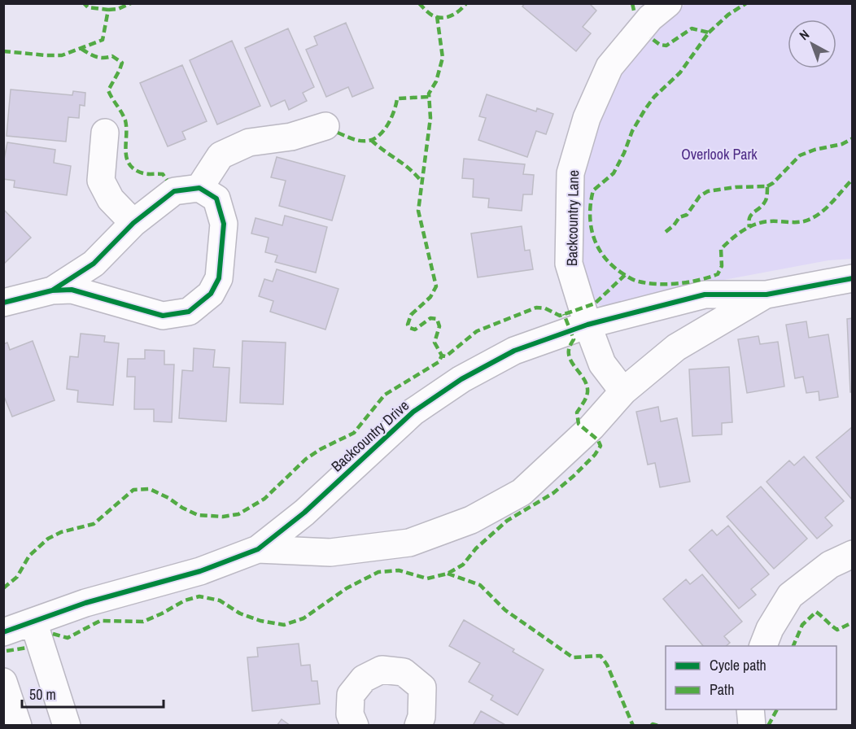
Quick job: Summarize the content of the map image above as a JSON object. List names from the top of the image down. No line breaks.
{"streets":{"street":["Backcountry Lane","Backcountry Drive"]},"crossings":[["Backcountry Lane","Backcountry Drive"]],"parks":["Overlook Park"],"legend":["Cycle path","Path"],"scale_bar":"50 m","north":"top left"}
